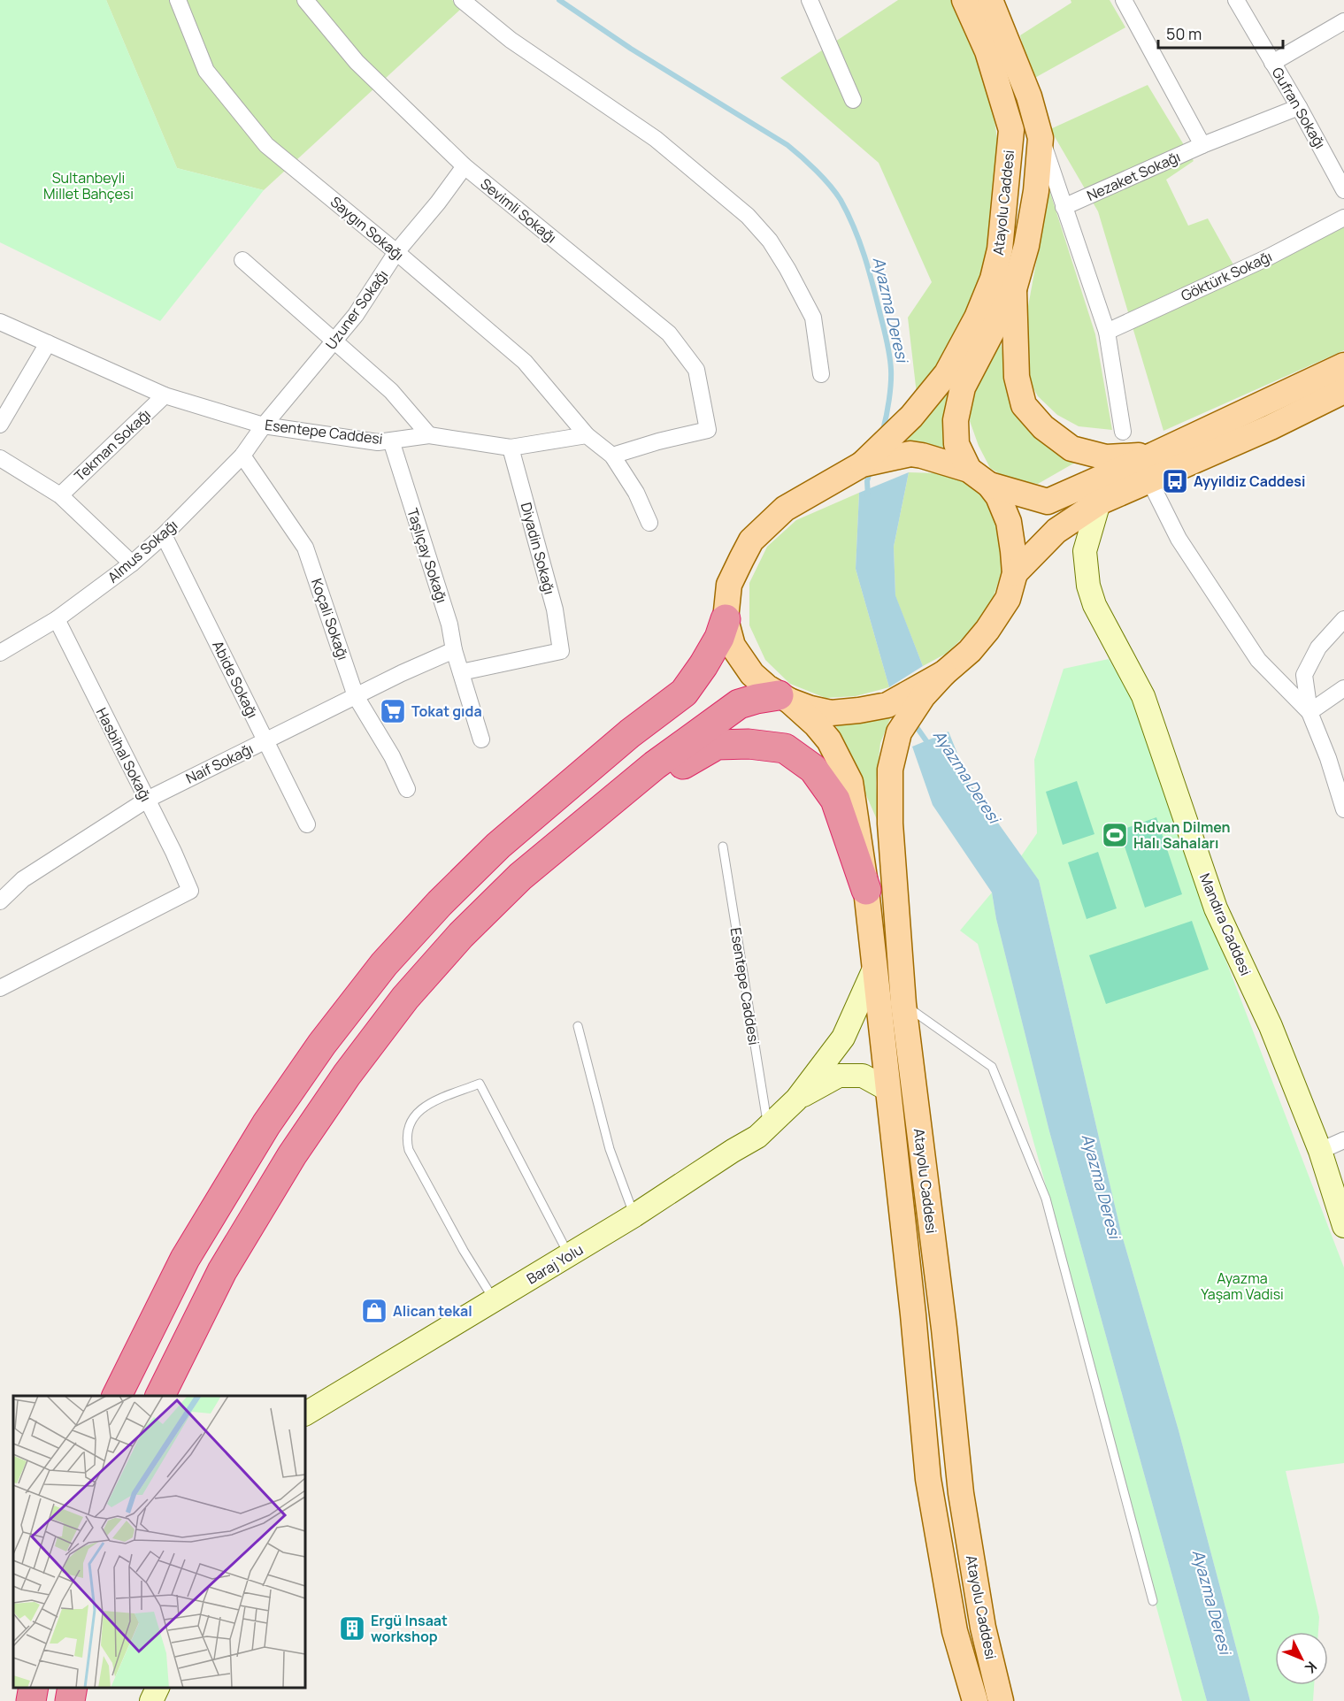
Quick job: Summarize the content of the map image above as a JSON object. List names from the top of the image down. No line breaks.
{"streets":{"main road":["Atayolu Caddesi"],"street":["Gufran Sokağı","Nezaket Sokağı","Sevimli Sokağı","Saygın Sokağı","Göktürk Sokağı","Uzuner Sokağı","Esentepe Caddesi","Tekman Sokağı","Diyadin Sokağı","Almus Sokağı","Taşlıçay Sokağı","Koçali Sokağı","Abide Sokağı","Hasbihal Sokağı","Naif Sokağı","Mandıra Caddesi","Baraj Yolu"]},"crossings":[["Gufran Sokağı","Nezaket Sokağı"],["Nezaket Sokağı","Atayolu Caddesi"],["Atayolu Caddesi","Göktürk Sokağı"],["Atayolu Caddesi","Baraj Yolu"],["Sevimli Sokağı","Uzuner Sokağı"],["Saygın Sokağı","Uzuner Sokağı"],["Saygın Sokağı","Esentepe Caddesi"],["Uzuner Sokağı","Esentepe Caddesi"],["Uzuner Sokağı","Almus Sokağı"],["Esentepe Caddesi","Tekman Sokağı"],["Esentepe Caddesi","Diyadin Sokağı"],["Esentepe Caddesi","Almus Sokağı"],["Esentepe Caddesi","Taşlıçay Sokağı"],["Esentepe Caddesi","Baraj Yolu"],["Diyadin Sokağı","Taşlıçay Sokağı"],["Almus Sokağı","Koçali Sokağı"],["Almus Sokağı","Abide Sokağı"],["Almus Sokağı","Hasbihal Sokağı"],["Taşlıçay Sokağı","Naif Sokağı"],["Koçali Sokağı","Naif Sokağı"],["Abide Sokağı","Naif Sokağı"],["Hasbihal Sokağı","Naif Sokağı"]],"water":["Ayazma Deresi"],"parks":["Sultanbeyli Millet Bahçesi","Ayazma Yaşam Vadisi"],"places":{"bus stop":["Ayyildiz Caddesi"],"supermarket":["Tokat gıda"],"sports":["Rıdvan Dilmen Halı Sahaları"],"shop":["Alican tekal"],"building":["Ergü Insaat workshop"]},"scale_bar":"50 m","north":"bottom right"}
